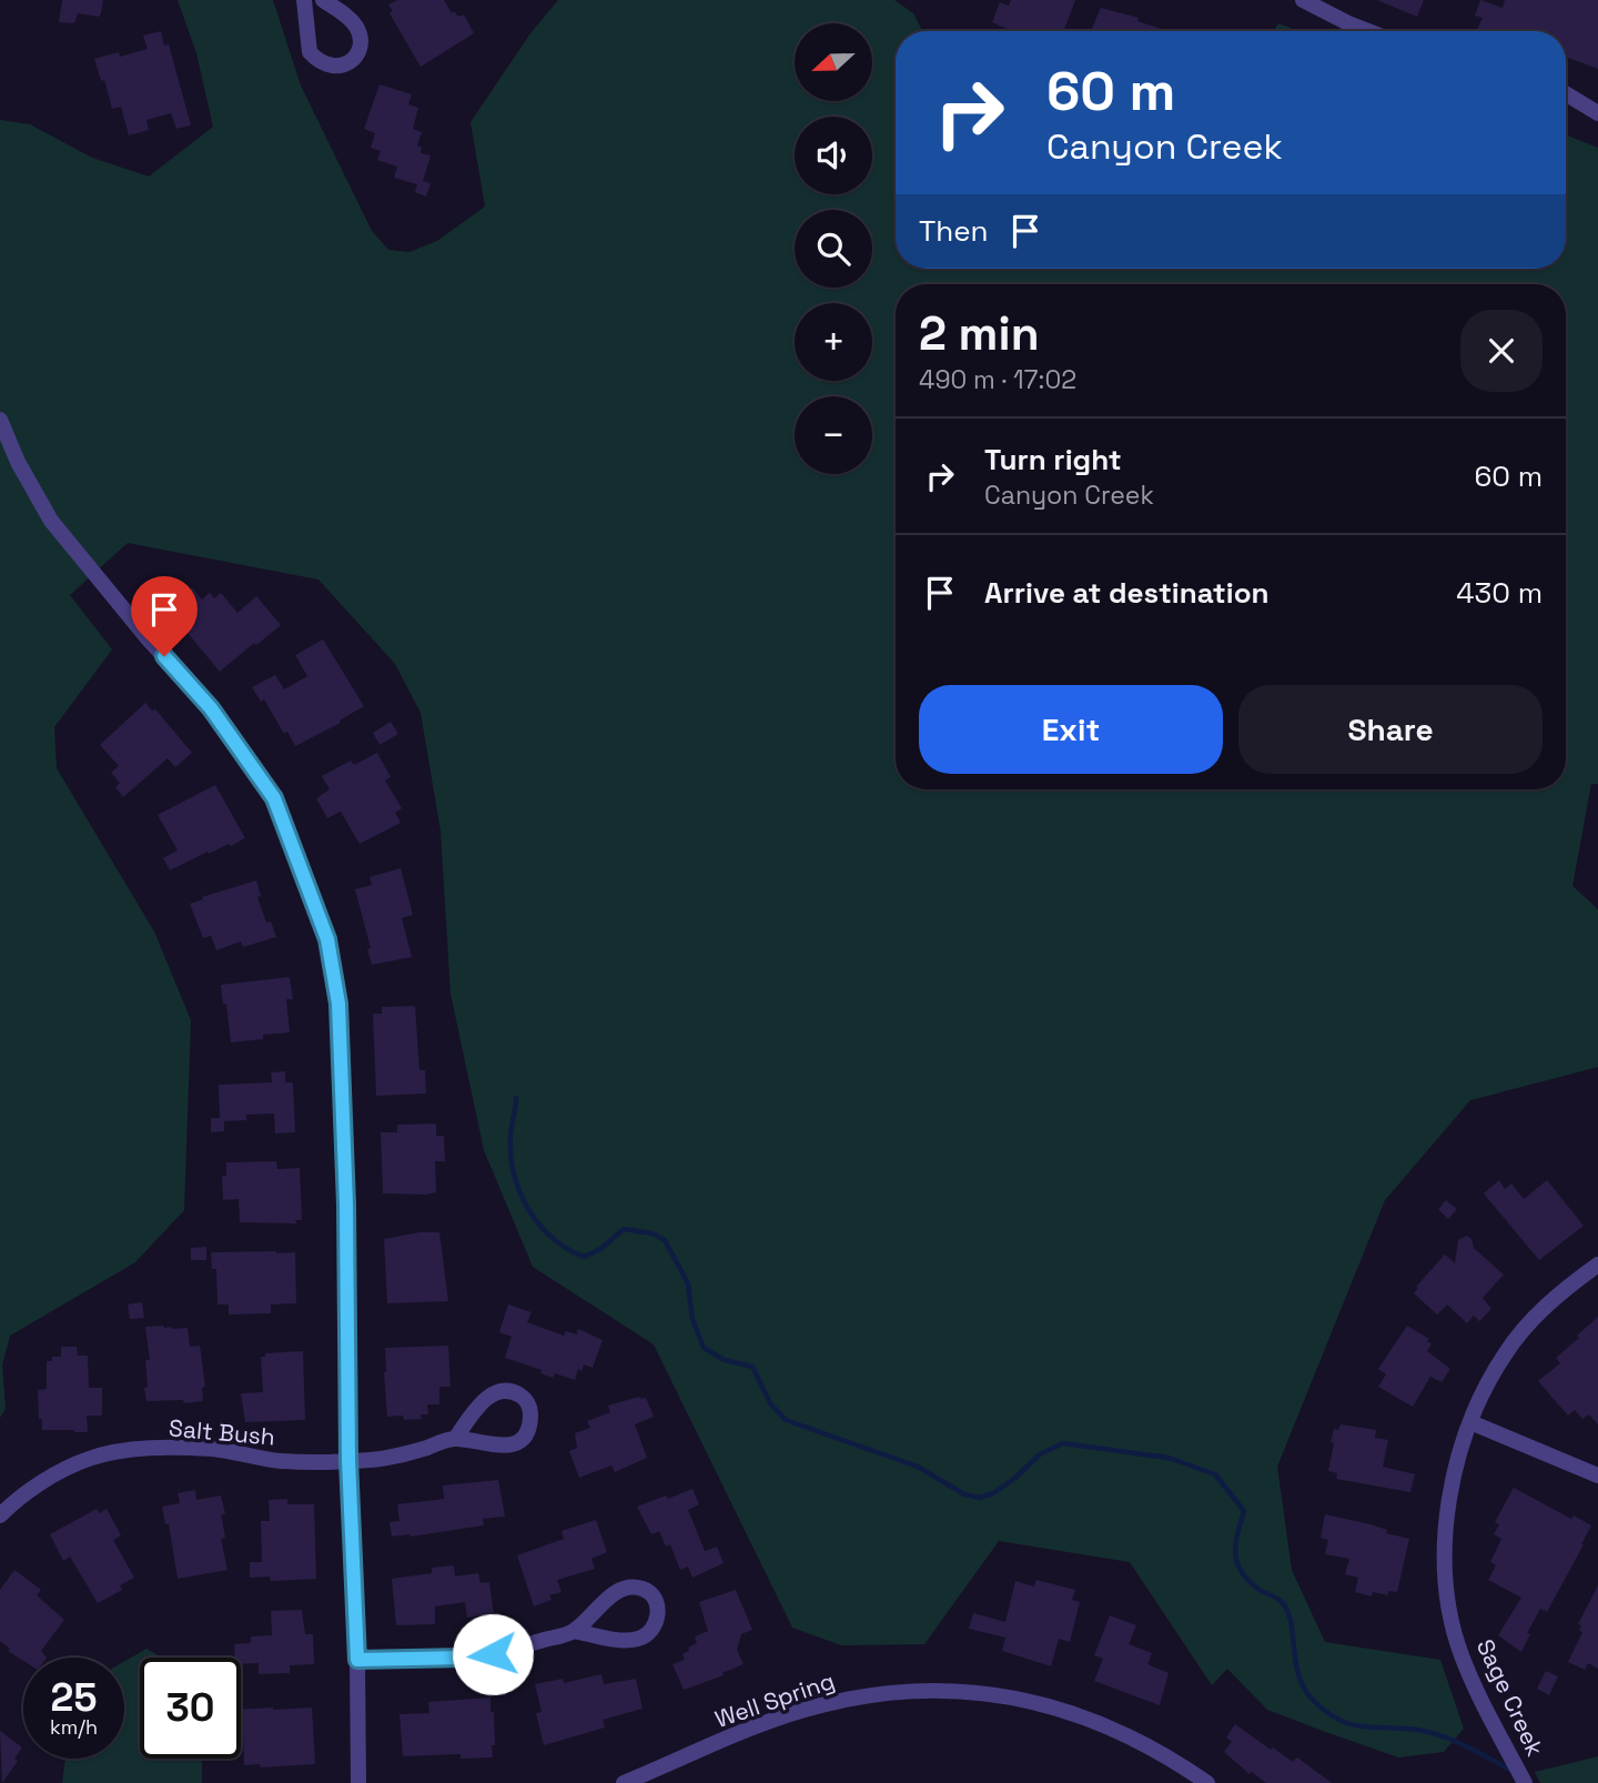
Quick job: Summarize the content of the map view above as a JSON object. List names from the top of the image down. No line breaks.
{"streets":{"street":["Salt Bush","Sage Creek","Well Spring"]},"north":"left","page":{"map_buttons":["+","−"],"turn":["60 m","Canyon Creek"],"then":"Then","heading":["2 min","490 m · 17:02"],"list":[{"name":"Turn right","note":"Canyon Creek","value":"60 m"},{"name":"Arrive at destination","value":"430 m"}],"buttons":["Exit","Share"],"speed":"25 km/h","limit":"30"}}
